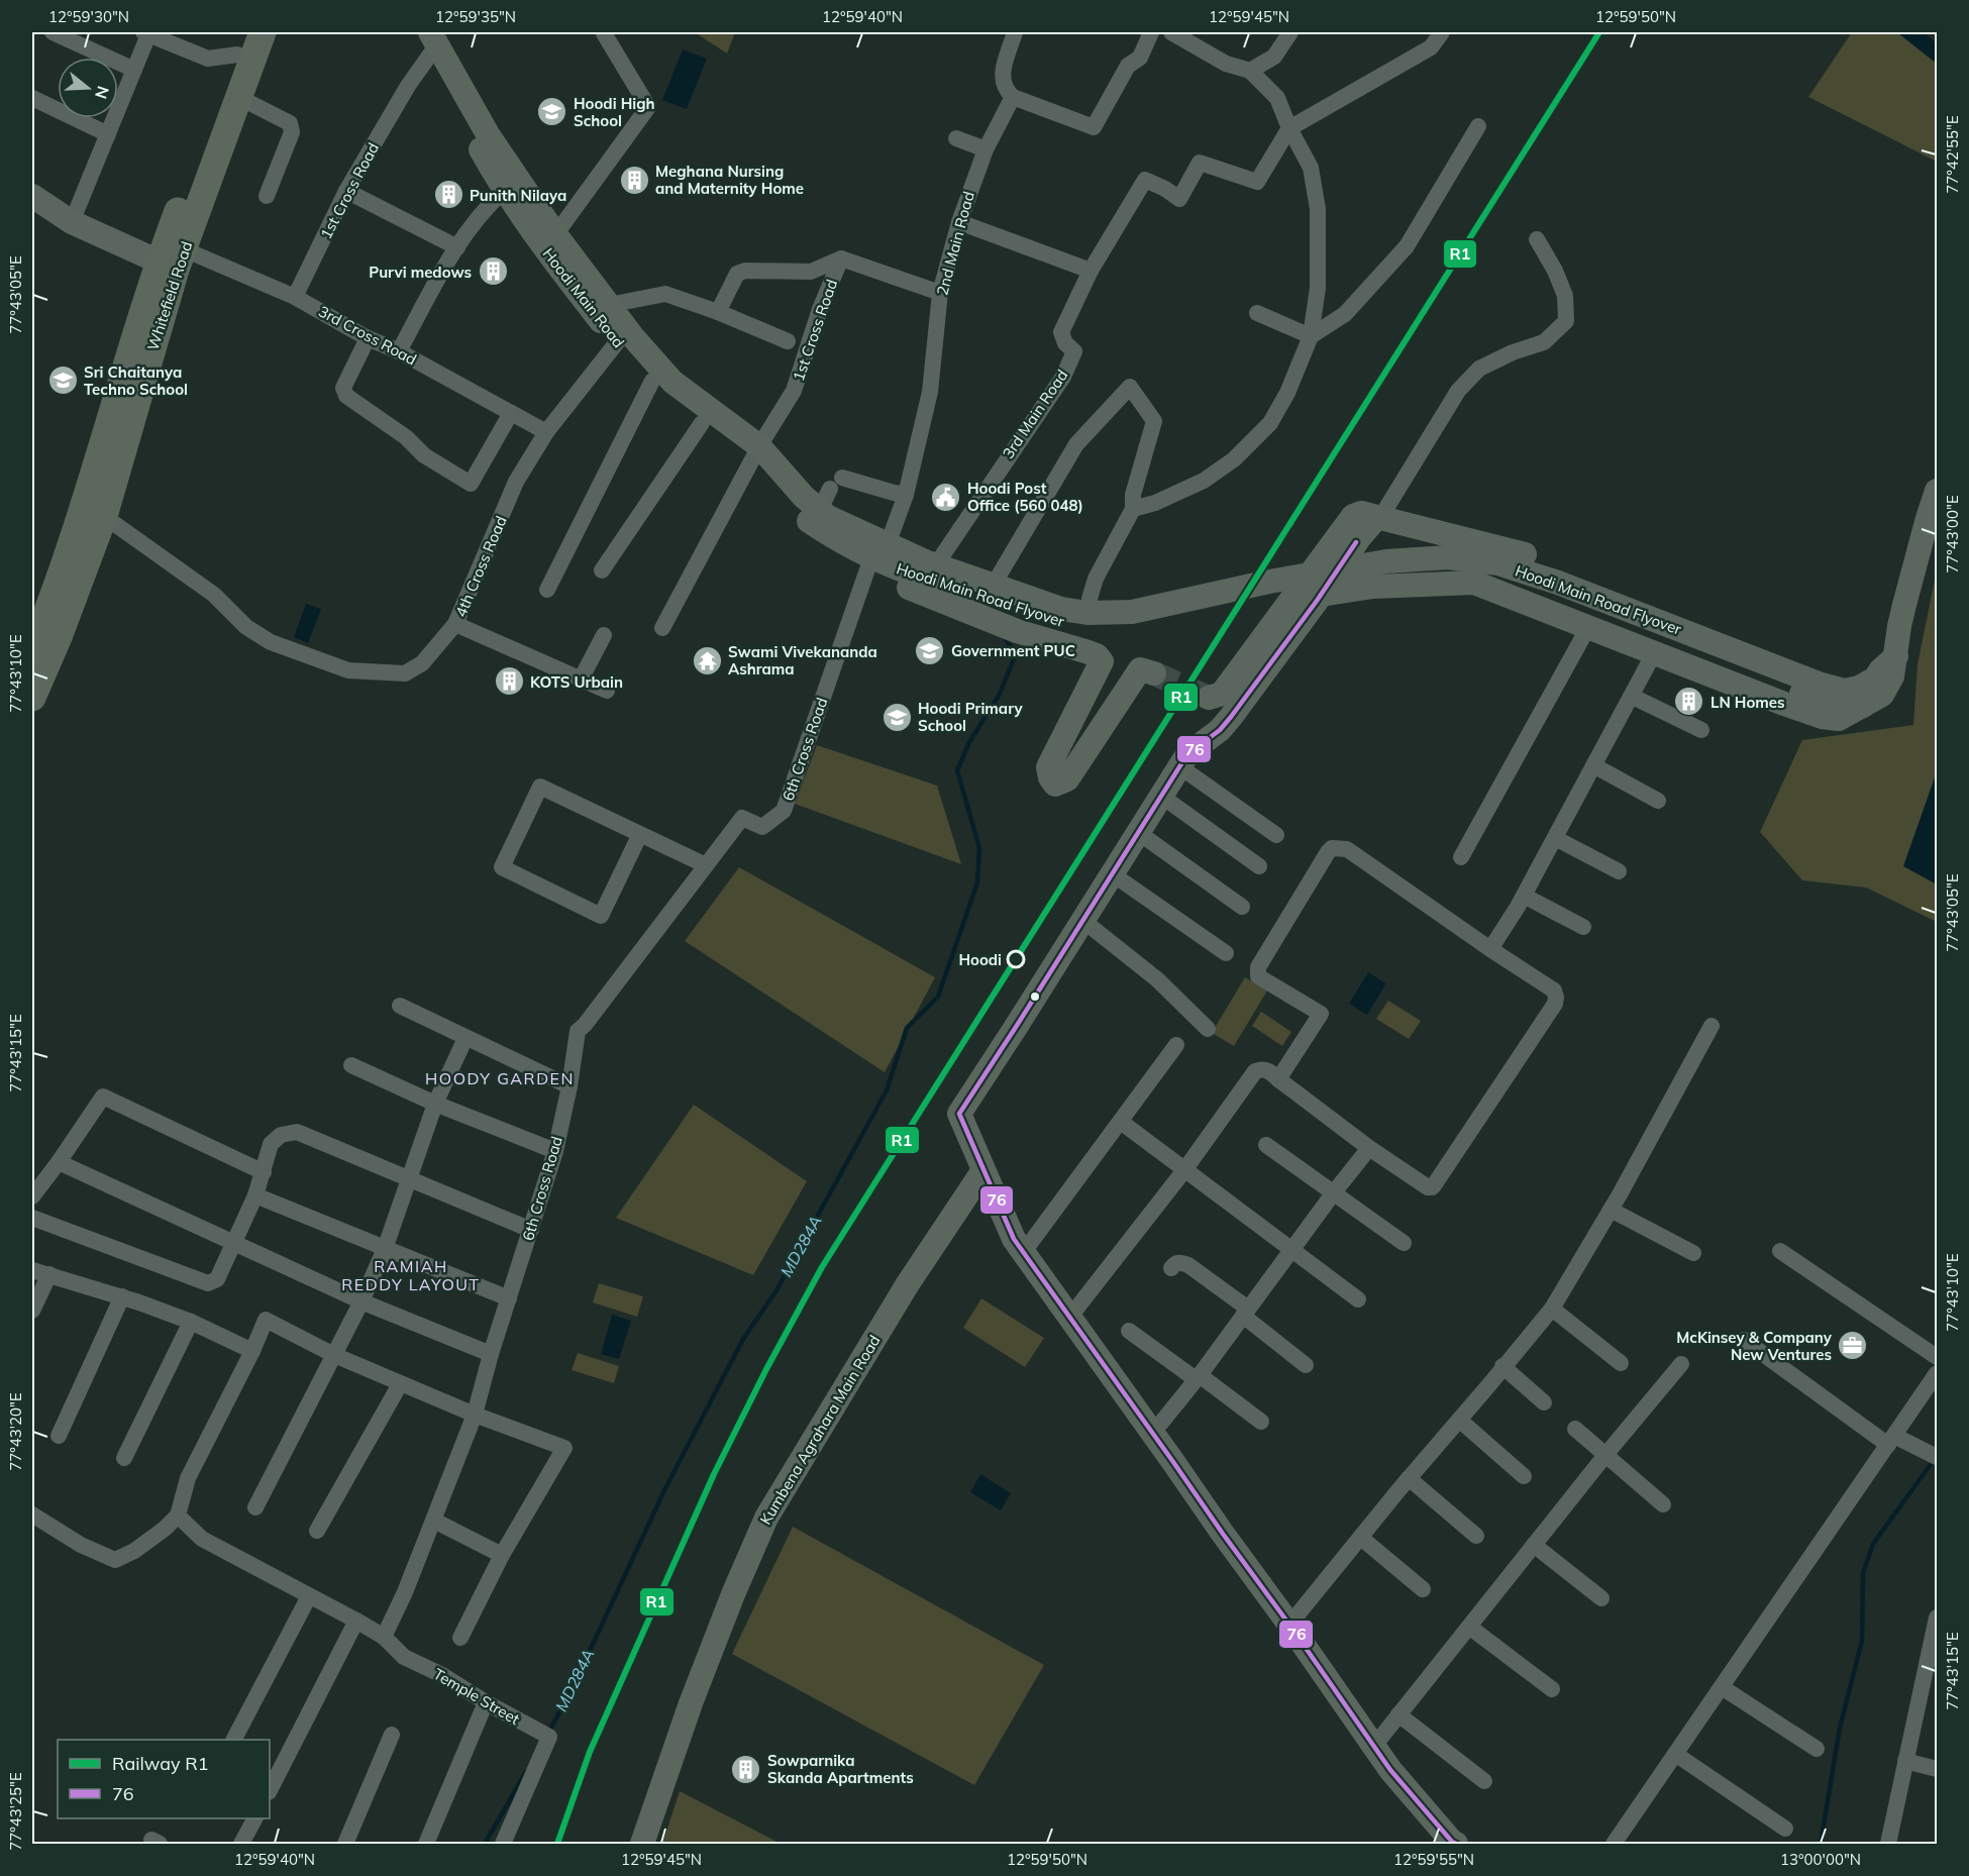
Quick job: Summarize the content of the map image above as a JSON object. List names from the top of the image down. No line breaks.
{"streets":{"main road":["Whitefield Road"],"street":["1st Cross Road","2nd Main Road","Hoodi Main Road","3rd Cross Road","3rd Main Road","4th Cross Road","Hoodi Main Road Flyover","6th Cross Road","Kumbena Agrahara Main Road","Temple Street"]},"crossings":[["1st Cross Road","2nd Main Road"],["1st Cross Road","Hoodi Main Road"],["1st Cross Road","3rd Cross Road"],["Whitefield Road","3rd Cross Road"],["Whitefield Road","4th Cross Road"],["Hoodi Main Road","4th Cross Road"],["Hoodi Main Road","Hoodi Main Road Flyover"],["3rd Cross Road","4th Cross Road"],["6th Cross Road","Temple Street"]],"districts":["HOODY GARDEN","RAMIAH REDDY LAYOUT"],"water":["MD284A"],"places":{"school or university":["Hoodi High School","Sri Chaitanya Techno School","Government PUC","Hoodi Primary School"],"building":["Meghana Nursing and Maternity Home","Punith Nilaya","Purvi medows","KOTS Urbain","LN Homes","Sowparnika Skanda Apartments"],"public building":["Hoodi Post Office (560 048)"],"temple":["Swami Vivekananda Ashrama"],"other":["Hoodi"],"office":["McKinsey & Company New Ventures"]},"lines":["rail line R1","transit line 76"],"legend":["Railway R1","76"],"north":"right","coordinates":["12°59'30\"N","12°59'35\"N","12°59'40\"N","12°59'45\"N","12°59'50\"N","77°42'55\"E","77°43'05\"E","77°43'00\"E","77°43'10\"E","77°43'15\"E","77°43'20\"E","77°43'25\"E","12°59'55\"N","13°00'00\"N"]}
